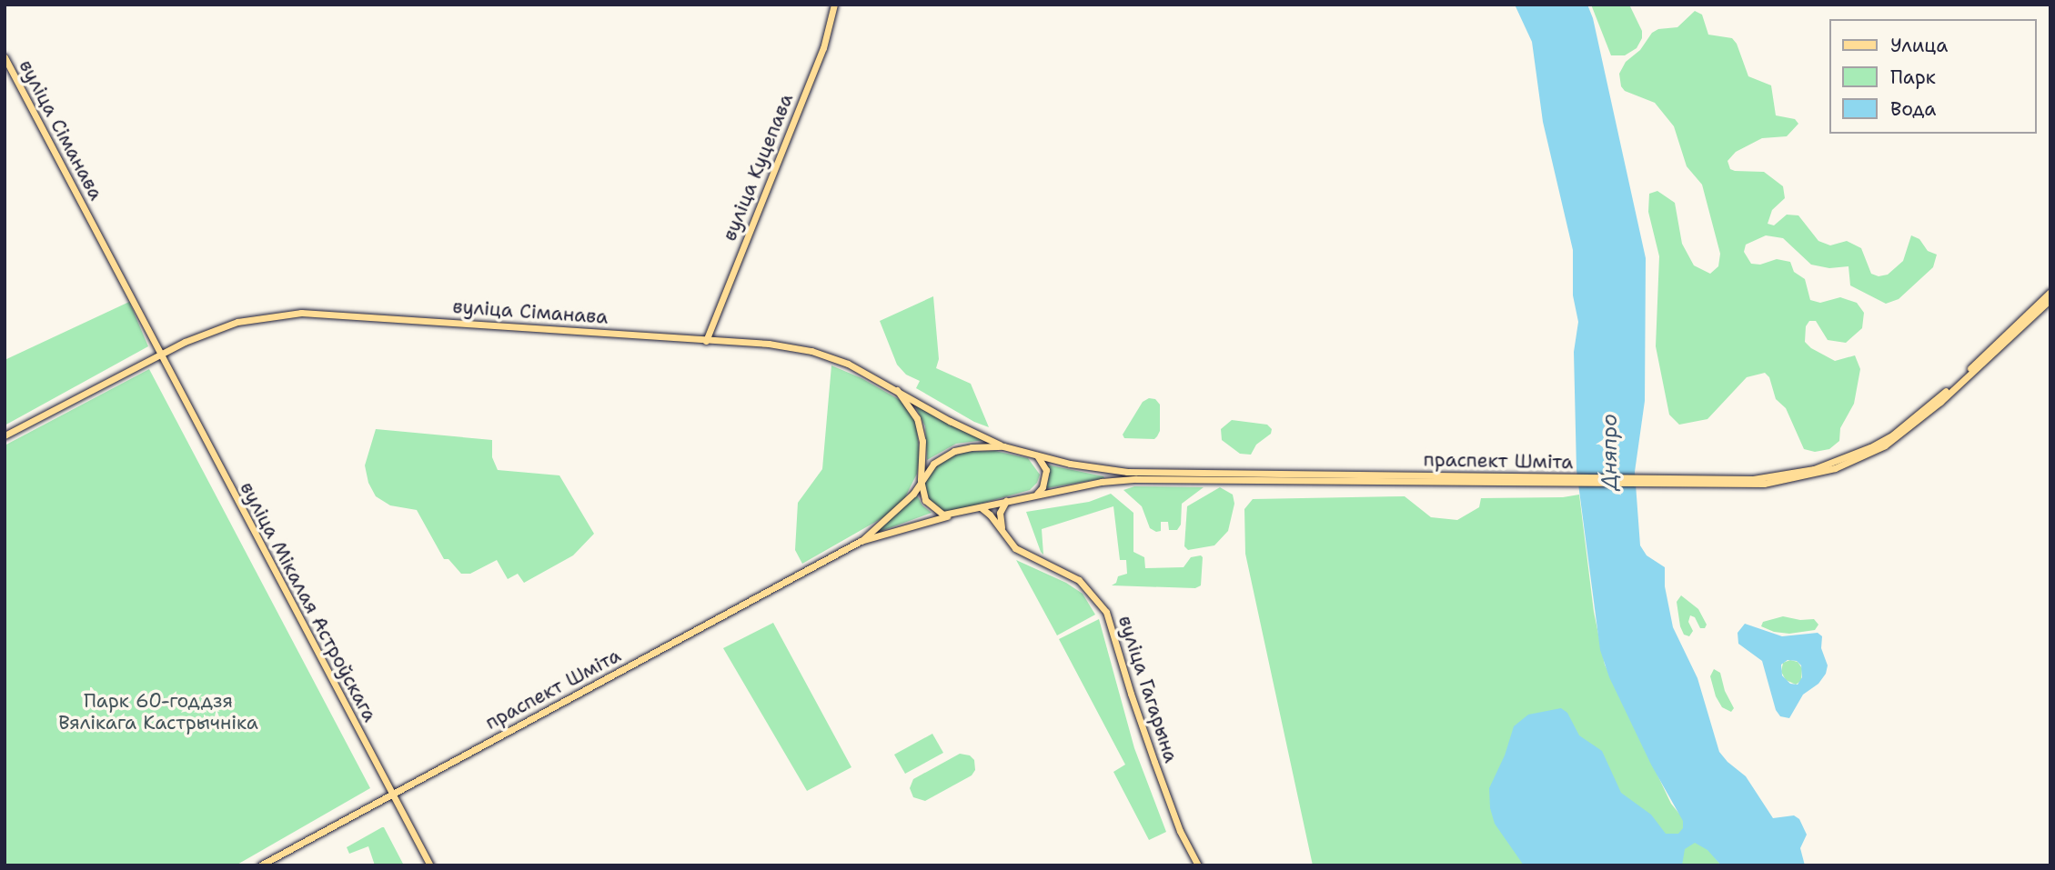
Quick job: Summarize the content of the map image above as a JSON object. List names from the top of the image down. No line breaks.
{"streets":{"main road":["вуліца Сіманава","вуліца Куцепава","праспект Шміта","вуліца Мікалая Астроўскага","вуліца Гагарына"]},"crossings":[["вуліца Сіманава","вуліца Куцепава"],["вуліца Сіманава","праспект Шміта"],["вуліца Сіманава","вуліца Мікалая Астроўскага"],["праспект Шміта","вуліца Мікалая Астроўскага"],["праспект Шміта","вуліца Гагарына"]],"water":["Дняпро"],"parks":["Парк 60-годдзя Вялікага Кастрычніка"],"legend":["Улица","Парк","Вода"]}
